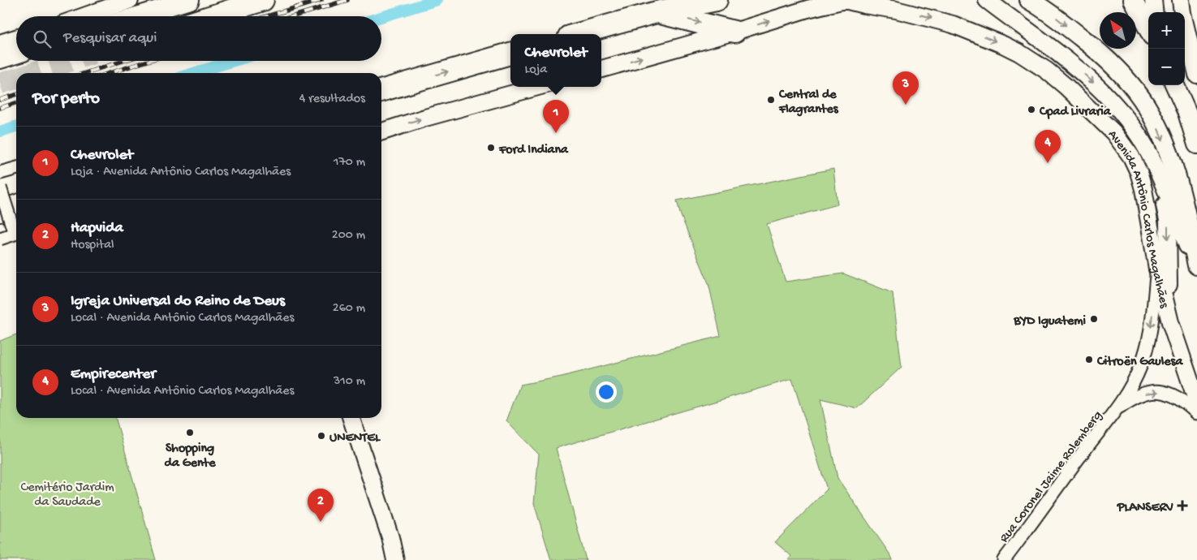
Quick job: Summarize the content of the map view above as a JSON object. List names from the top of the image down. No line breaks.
{"streets":{"main road":["Avenida Antônio Carlos Magalhães"],"street":["Rua Coronel Jaime Rolemberg"]},"crossings":[["Avenida Antônio Carlos Magalhães","Rua Coronel Jaime Rolemberg"]],"one_way":["Avenida Antônio Carlos Magalhães"],"parks":["Cemitério Jardim da Saudade"],"places":{"other":["Central de Flagrantes","Cpad Livraria","Ford Indiana","BYD Iguatemi","Citroën Gaulesa","Shopping da Gente","UNENTEL"],"health":["PLANSERV"]},"north":"top left","page":{"map_buttons":["+","−"],"search":"Pesquisar aqui","popup":["Chevrolet","Loja"],"pins":["3","1","4","2"],"heading":["Por perto","4 resultados"],"list":[{"mark":"1","name":"Chevrolet","note":"Loja · Avenida Antônio Carlos Magalhães","value":"170 m"},{"mark":"2","name":"Hapvida","note":"Hospital","value":"200 m"},{"mark":"3","name":"Igreja Universal do Reino de Deus","note":"Local · Avenida Antônio Carlos Magalhães","value":"260 m"},{"mark":"4","name":"Empirecenter","note":"Local · Avenida Antônio Carlos Magalhães","value":"310 m"}]}}
